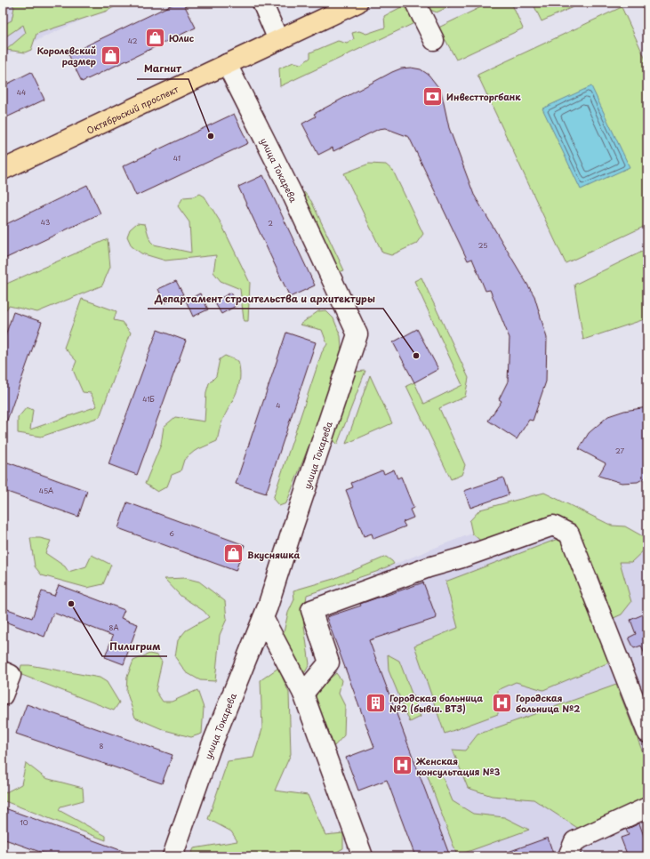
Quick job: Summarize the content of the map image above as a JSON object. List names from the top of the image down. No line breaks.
{"streets":{"main road":["Октябрьский проспект"],"street":["улица Токарева"]},"crossings":[["Октябрьский проспект","улица Токарева"]],"places":{"shop":["Юлис","Королевский размер","Вкусняшка"],"bank":["Инвестторгбанк"],"other":["Магнит","Департамент строительства и архитектуры","Пилигрим"],"building":["Городская больница №2 (бывш. ВТЗ)"],"hospital":["Городская больница №2","Женская консультация №3"]},"house_numbers":["42","44","41","43","2","25","41Б","4","27","45А","6","8А","8","10"]}
